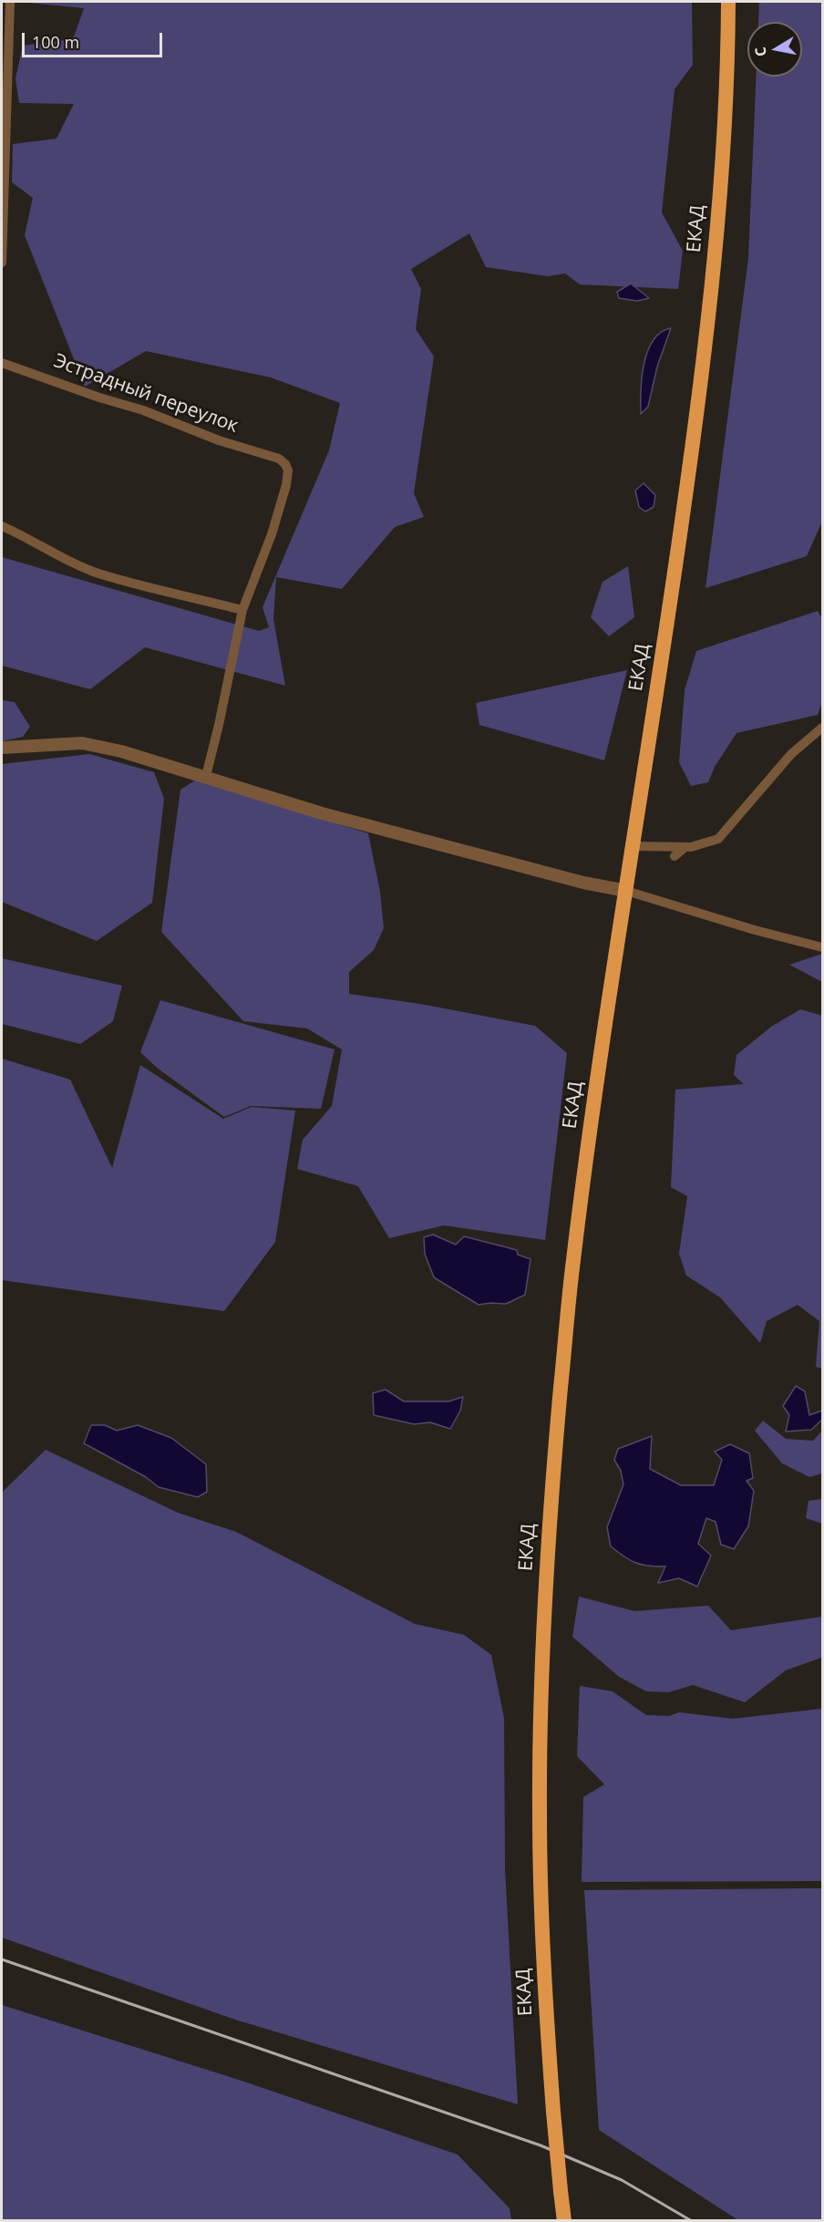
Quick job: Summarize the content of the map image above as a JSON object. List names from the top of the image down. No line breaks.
{"streets":{"highway":["ЕКАД"],"street":["Эстрадный переулок"]},"scale_bar":"100 m","north":"left"}
